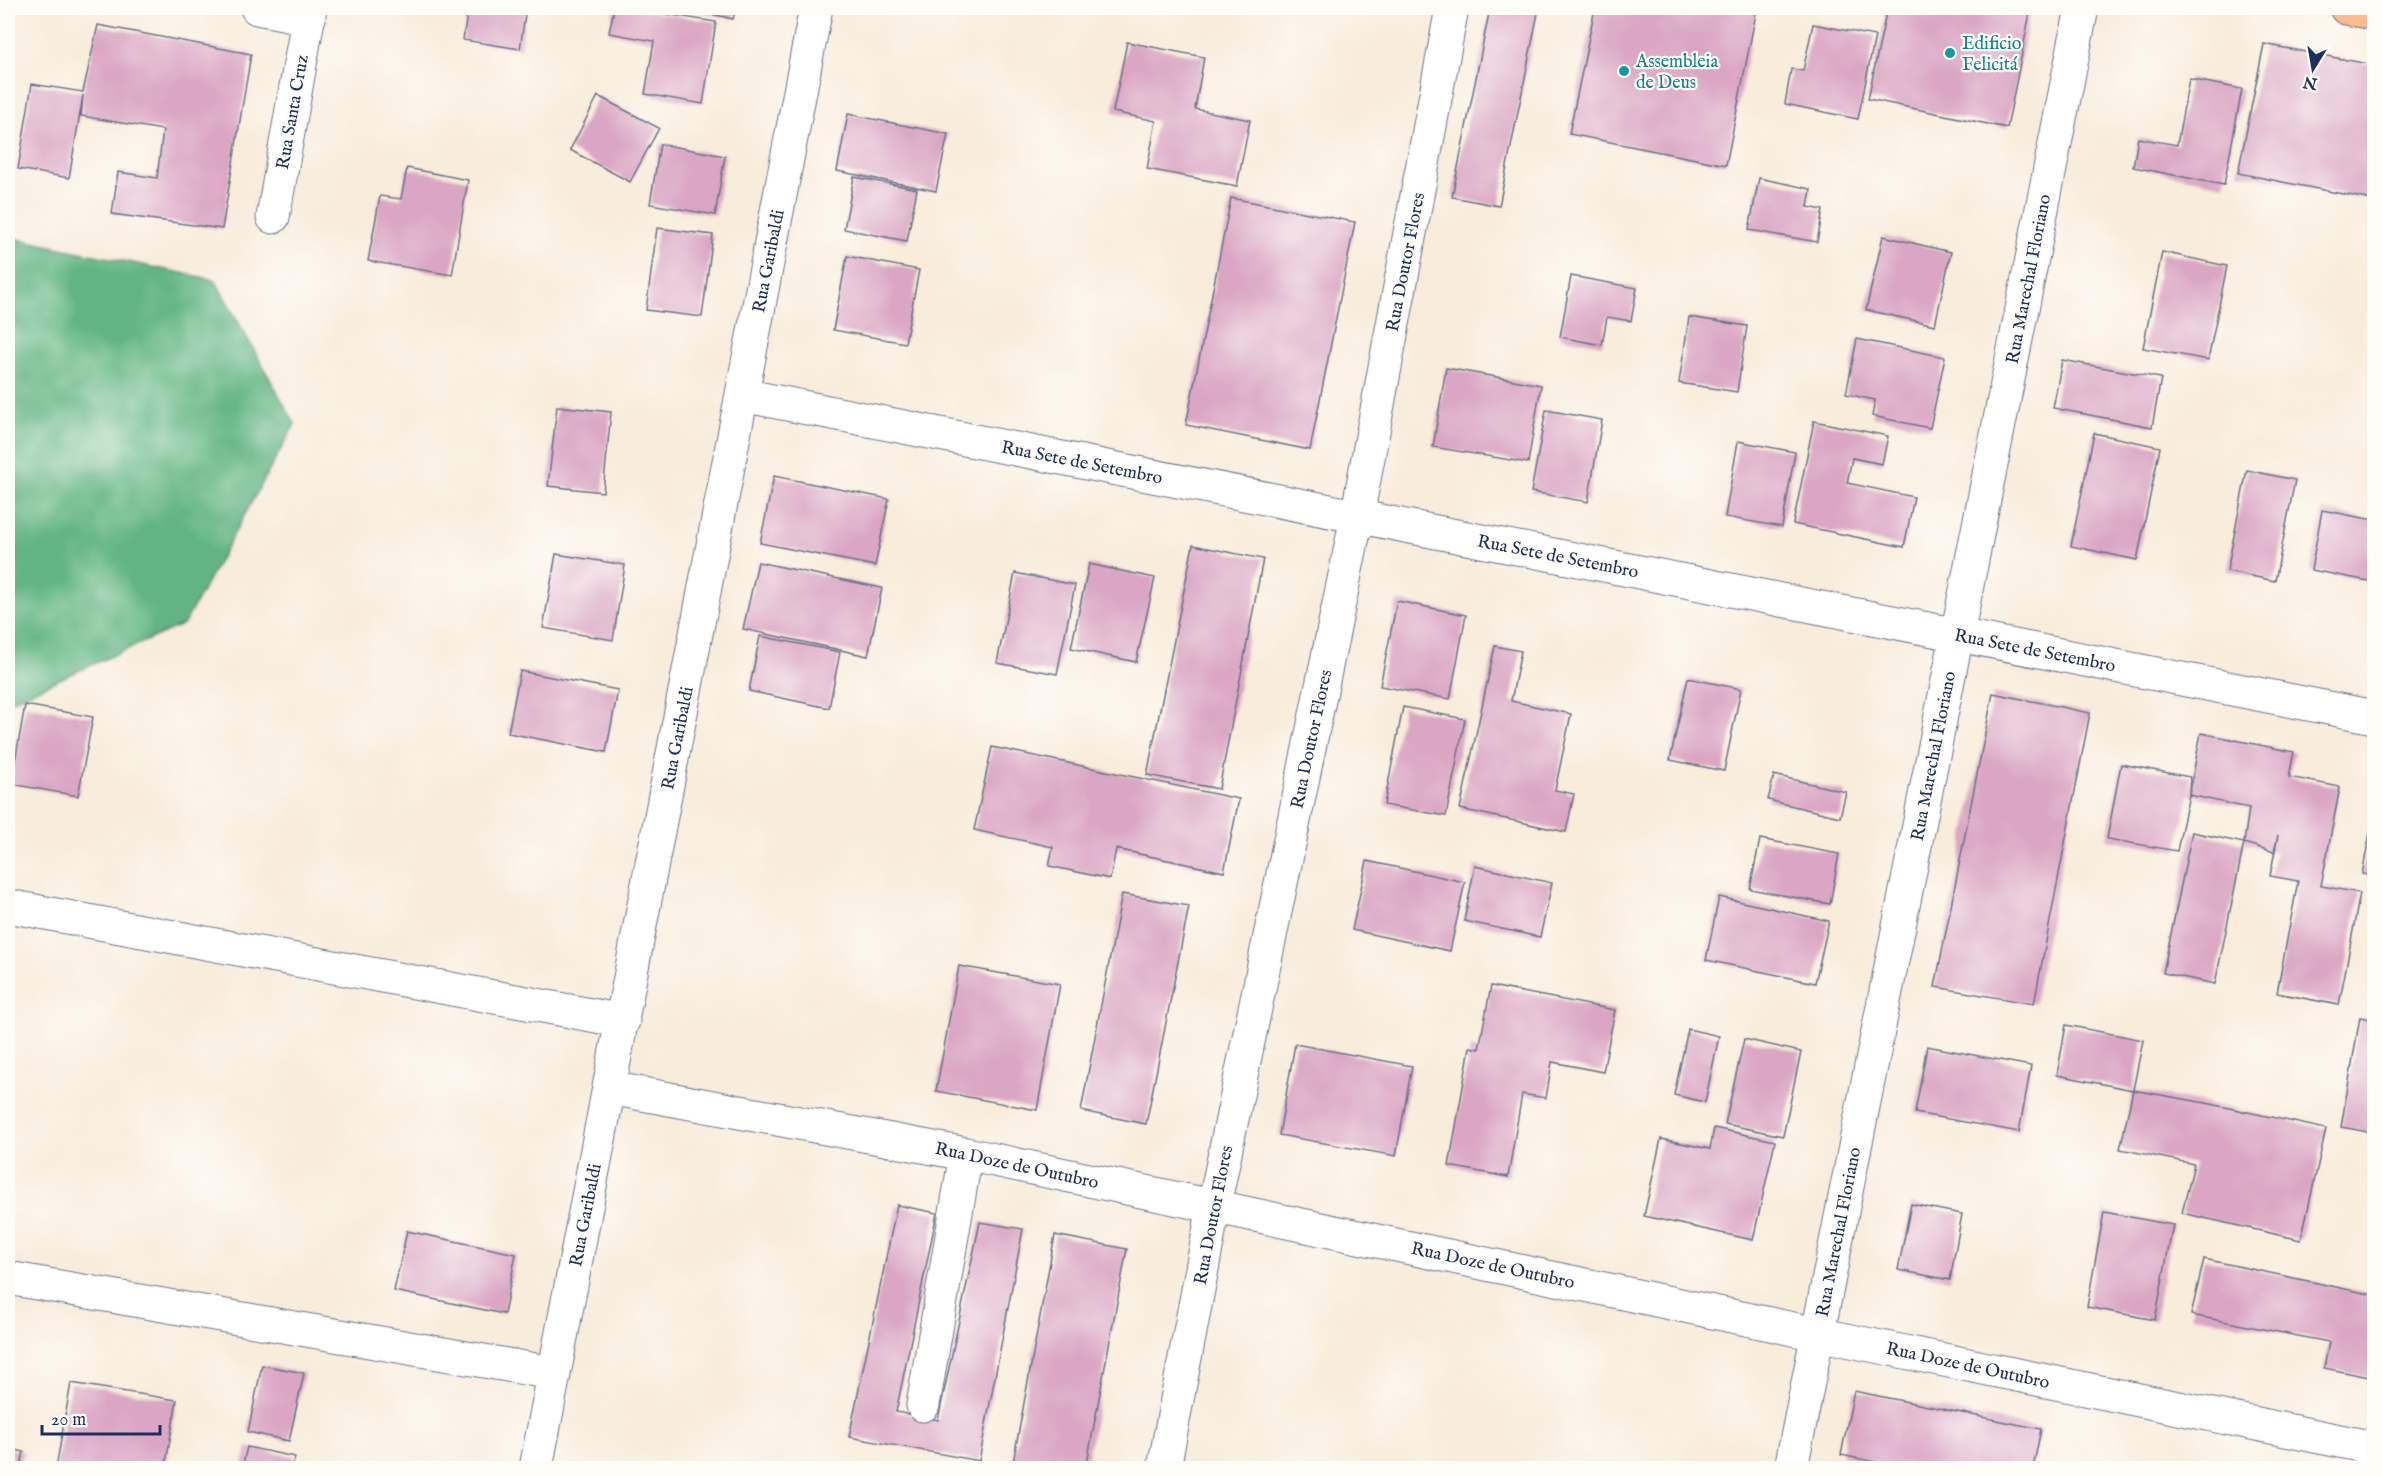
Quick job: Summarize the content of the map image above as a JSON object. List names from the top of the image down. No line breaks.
{"streets":{"street":["Rua Santa Cruz","Rua Garibaldi","Rua Doutor Flores","Rua Marechal Floriano","Rua Sete de Setembro","Rua Doze de Outubro"]},"crossings":[["Rua Garibaldi","Rua Sete de Setembro"],["Rua Garibaldi","Rua Doze de Outubro"],["Rua Doutor Flores","Rua Sete de Setembro"],["Rua Doutor Flores","Rua Doze de Outubro"],["Rua Marechal Floriano","Rua Sete de Setembro"],["Rua Marechal Floriano","Rua Doze de Outubro"]],"places":["Edificio Felicitá","Assembleia de Deus"],"scale_bar":"20 m","north":"bottom"}
